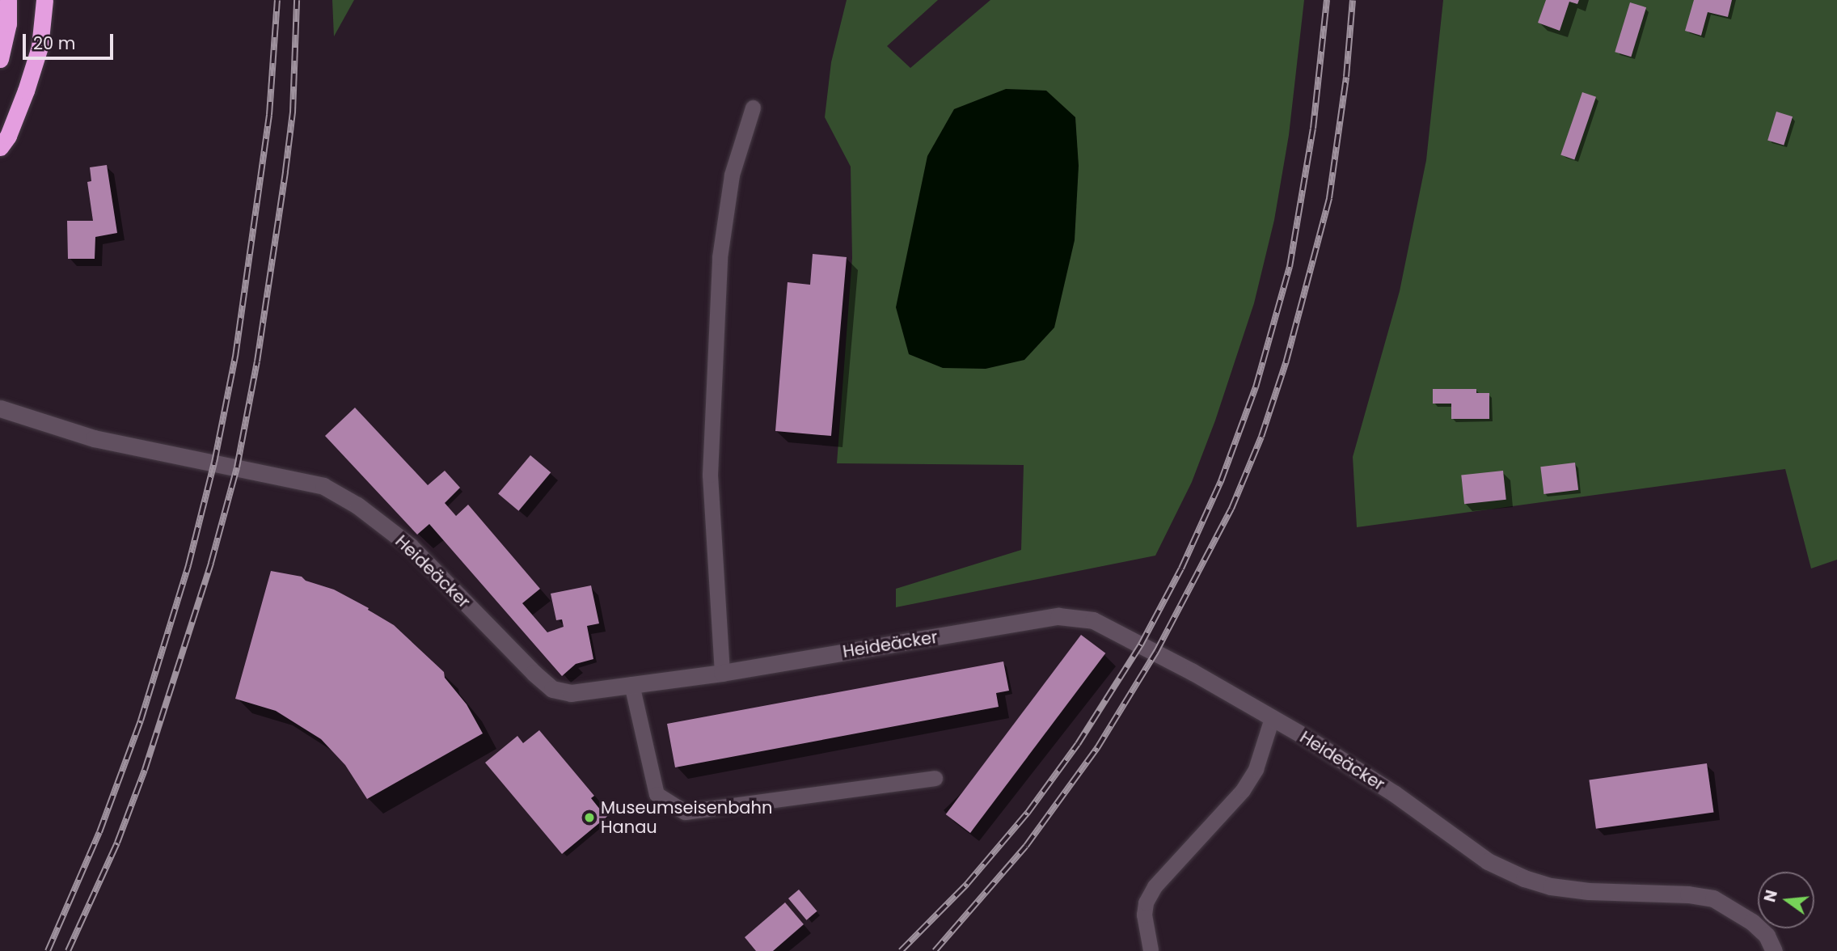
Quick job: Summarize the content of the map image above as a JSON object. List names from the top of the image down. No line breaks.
{"streets":{"street":["Heideäcker"]},"places":["Museumseisenbahn Hanau"],"scale_bar":"20 m","north":"left"}
